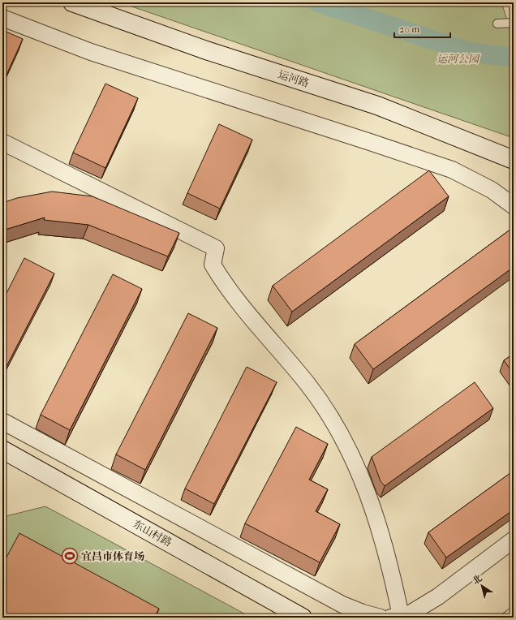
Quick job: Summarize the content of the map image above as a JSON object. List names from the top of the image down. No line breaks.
{"streets":{"street":["运河路","东山村路"]},"parks":["运河公园"],"places":{"sports":["宜昌市体育场"]},"scale_bar":"20 m","north":"top left"}
